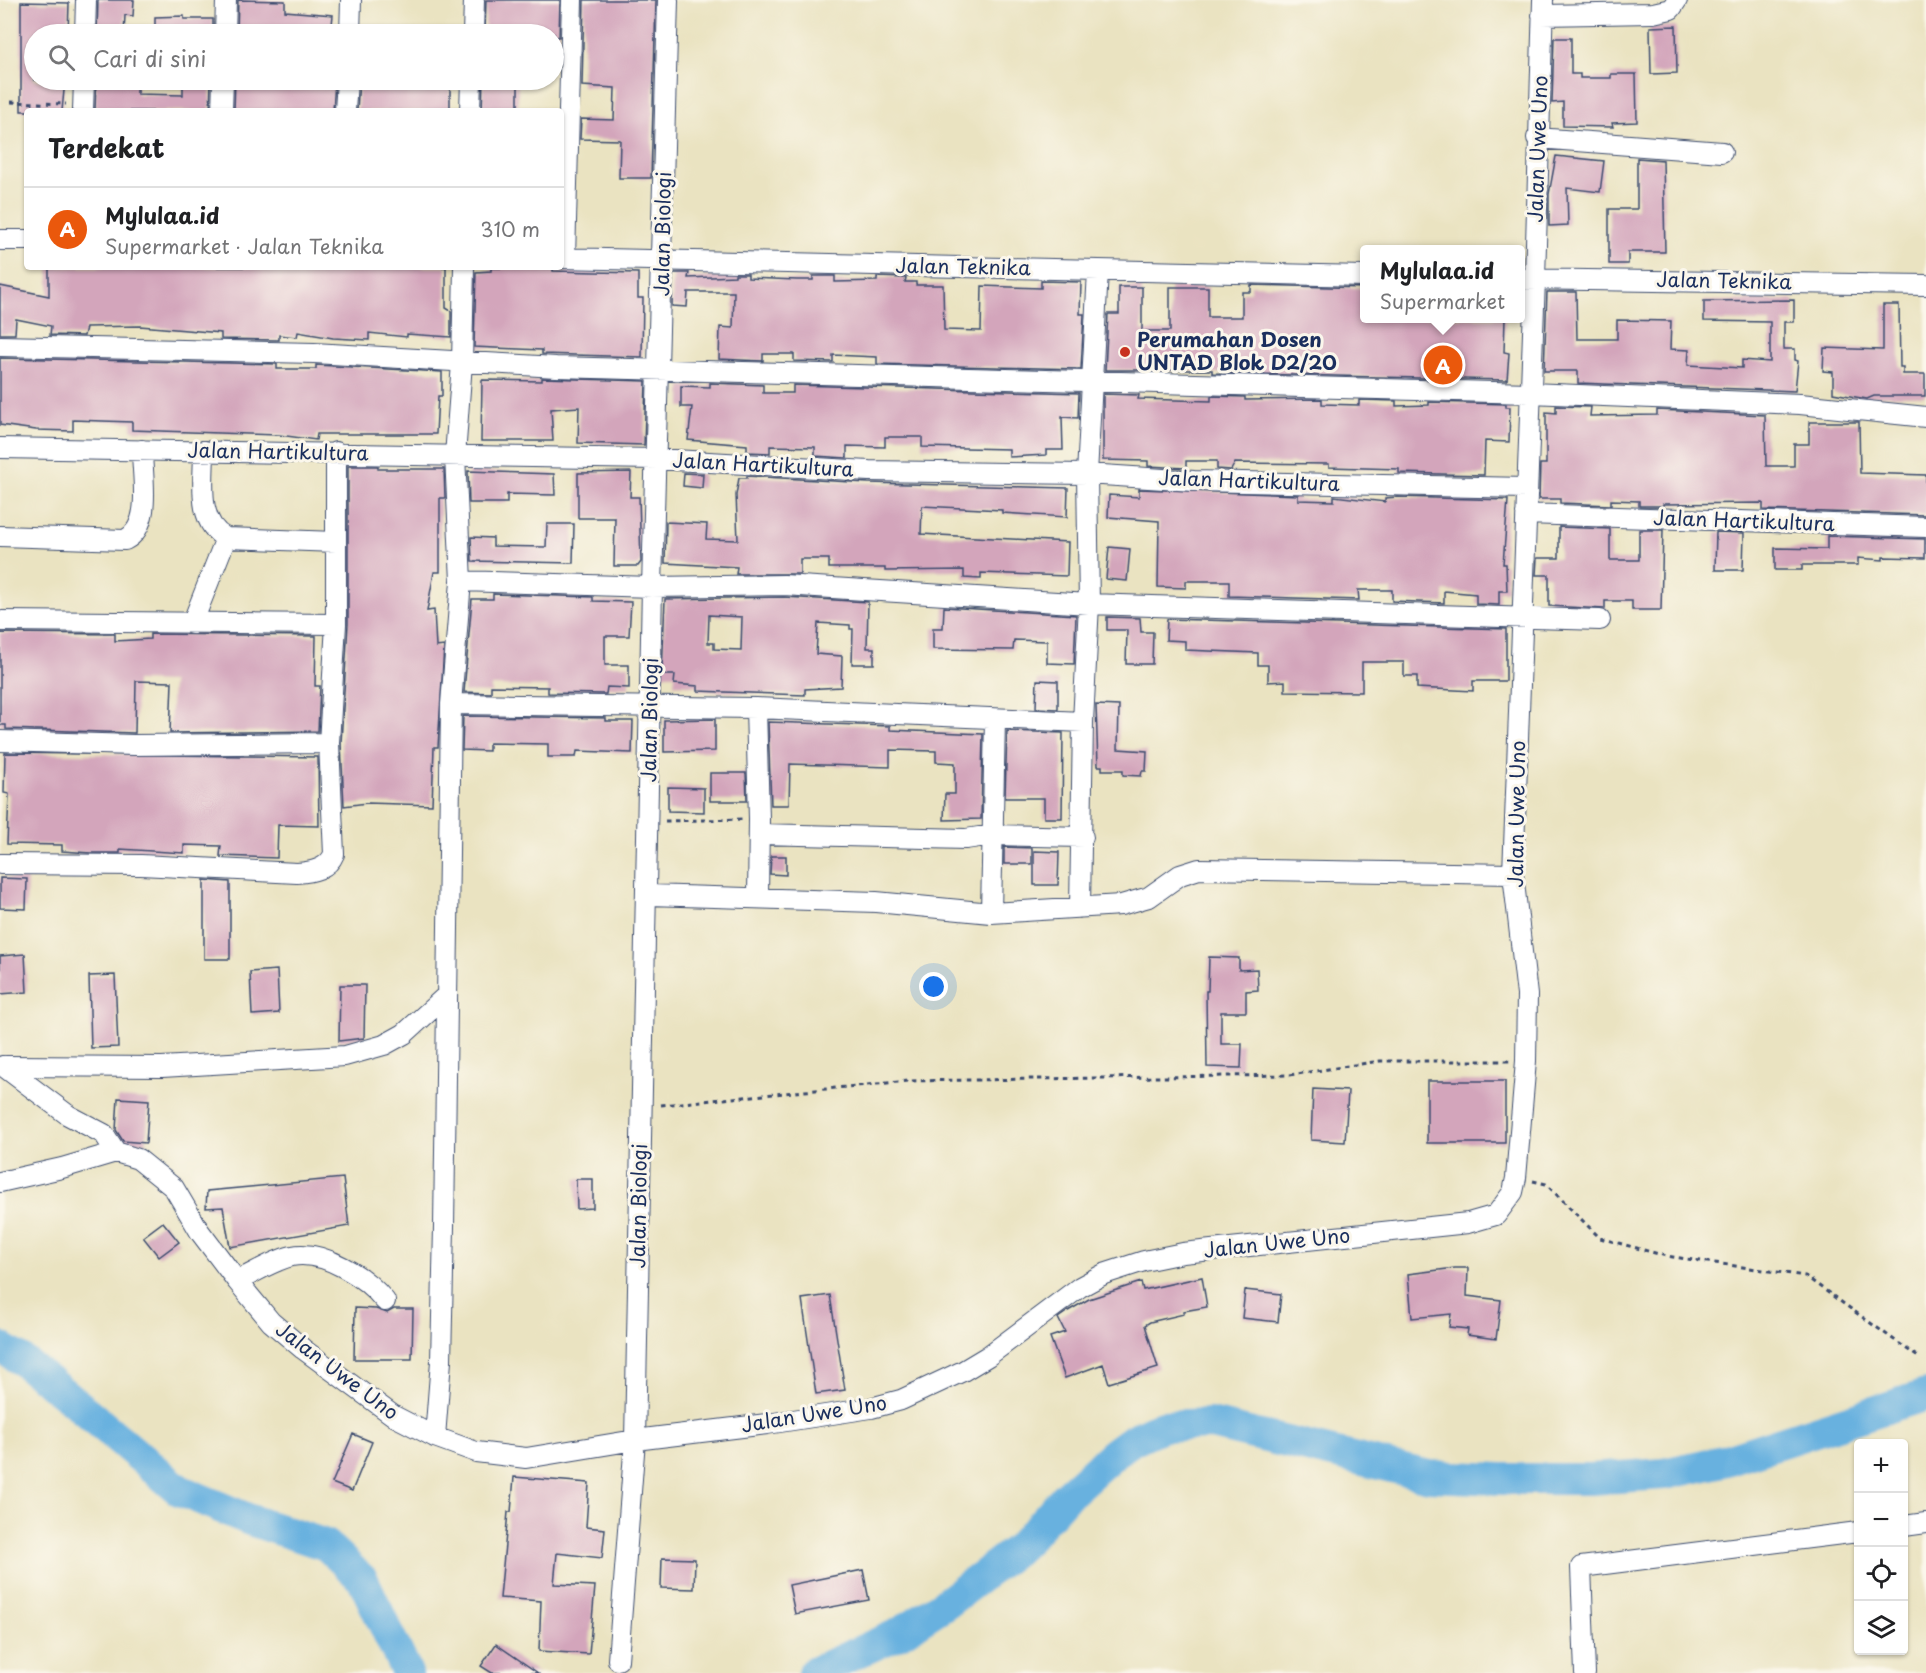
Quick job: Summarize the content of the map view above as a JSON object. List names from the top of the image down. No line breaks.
{"streets":{"street":["Jalan Uwe Uno","Jalan Biologi","Jalan Teknika","Jalan Hartikultura"]},"crossings":[["Jalan Uwe Uno","Jalan Biologi"],["Jalan Uwe Uno","Jalan Teknika"],["Jalan Uwe Uno","Jalan Hartikultura"],["Jalan Biologi","Jalan Teknika"],["Jalan Biologi","Jalan Hartikultura"]],"places":["Perumahan Dosen UNTAD Blok D2/20"],"page":{"search":"Cari di sini","heading":"Terdekat","list":[{"mark":"A","name":"Mylulaa.id","note":"Supermarket · Jalan Teknika","value":"310 m"}],"popup":["Mylulaa.id","Supermarket"],"pins":"A","map_buttons":["+","−"]}}
